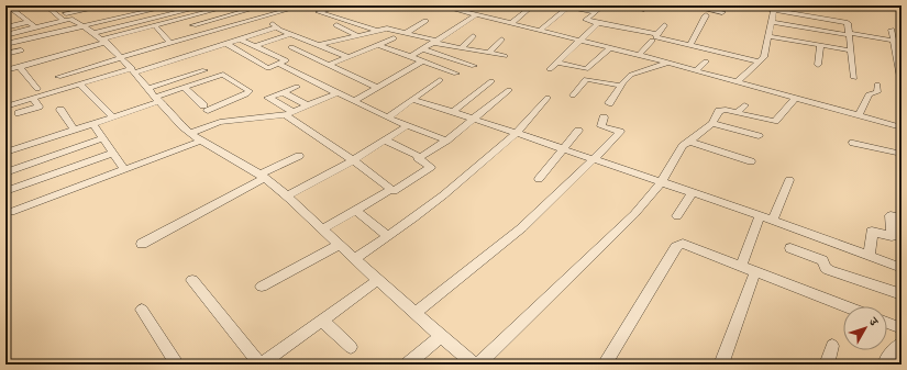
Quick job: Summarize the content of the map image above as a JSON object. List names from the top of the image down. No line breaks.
{"north":"top right"}
